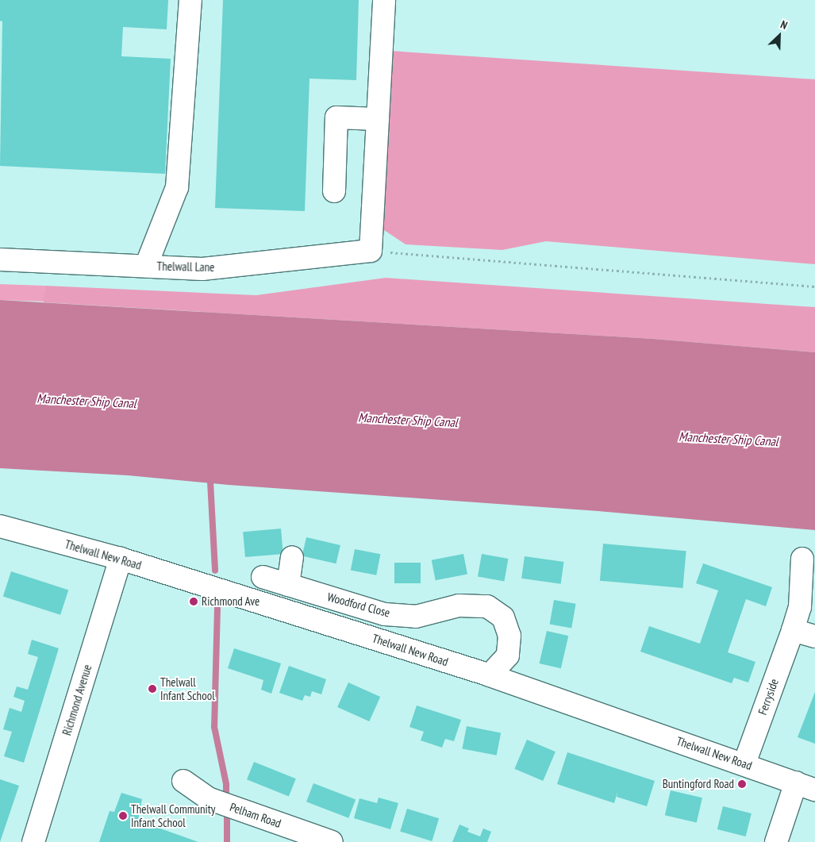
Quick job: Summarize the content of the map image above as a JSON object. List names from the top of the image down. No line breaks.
{"streets":{"street":["Thelwall Lane","Thelwall New Road","Woodford Close","Ferryside","Richmond Avenue","Pelham Road"]},"crossings":[["Thelwall New Road","Woodford Close"],["Thelwall New Road","Ferryside"],["Thelwall New Road","Richmond Avenue"]],"water":["Manchester Ship Canal"],"places":["Richmond Ave","Thelwall Infant School","Buntingford Road","Thelwall Community Infant School"],"north":"top right"}
